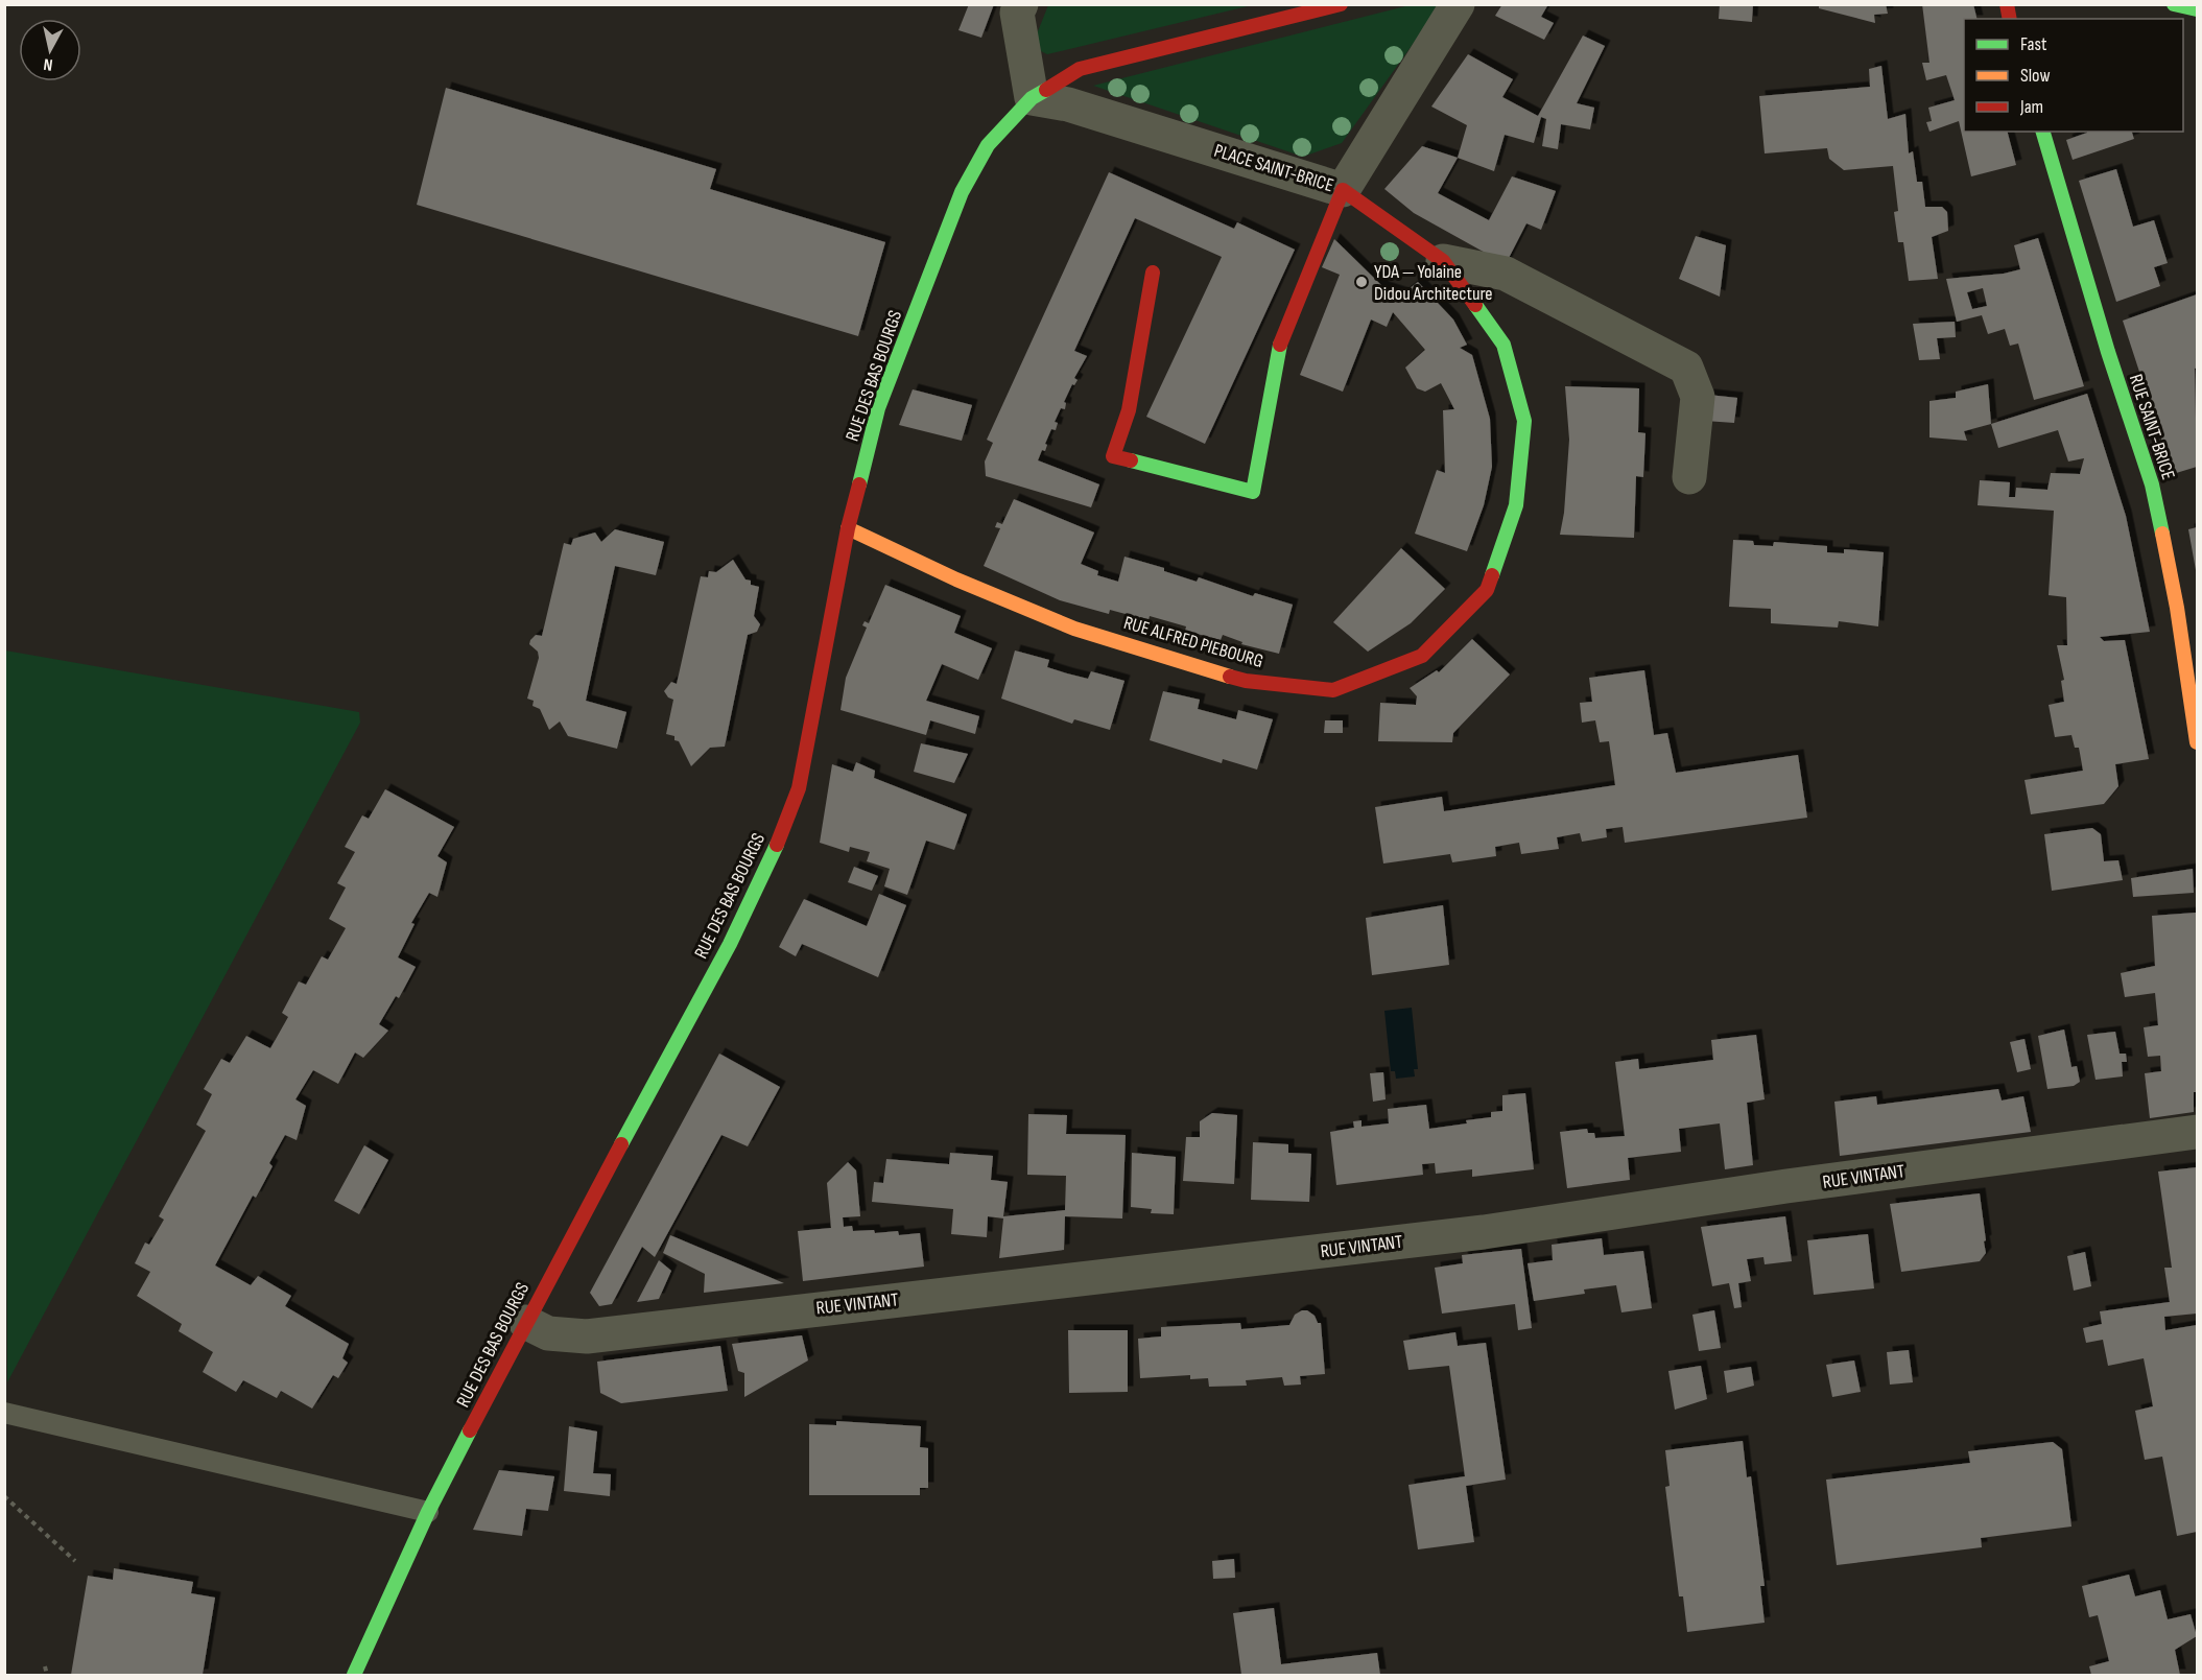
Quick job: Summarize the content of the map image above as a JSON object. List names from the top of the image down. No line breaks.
{"streets":{"street":["PLACE SAINT-BRICE","RUE DES BAS BOURGS","RUE SAINT-BRICE","RUE ALFRED PIEBOURG","RUE VINTANT"]},"crossings":[["PLACE SAINT-BRICE","RUE DES BAS BOURGS"],["PLACE SAINT-BRICE","RUE ALFRED PIEBOURG"],["RUE DES BAS BOURGS","RUE ALFRED PIEBOURG"],["RUE DES BAS BOURGS","RUE VINTANT"]],"places":["YDA — Yolaine Didou Architecture"],"legend":["Fast","Slow","Jam"],"north":"bottom"}
